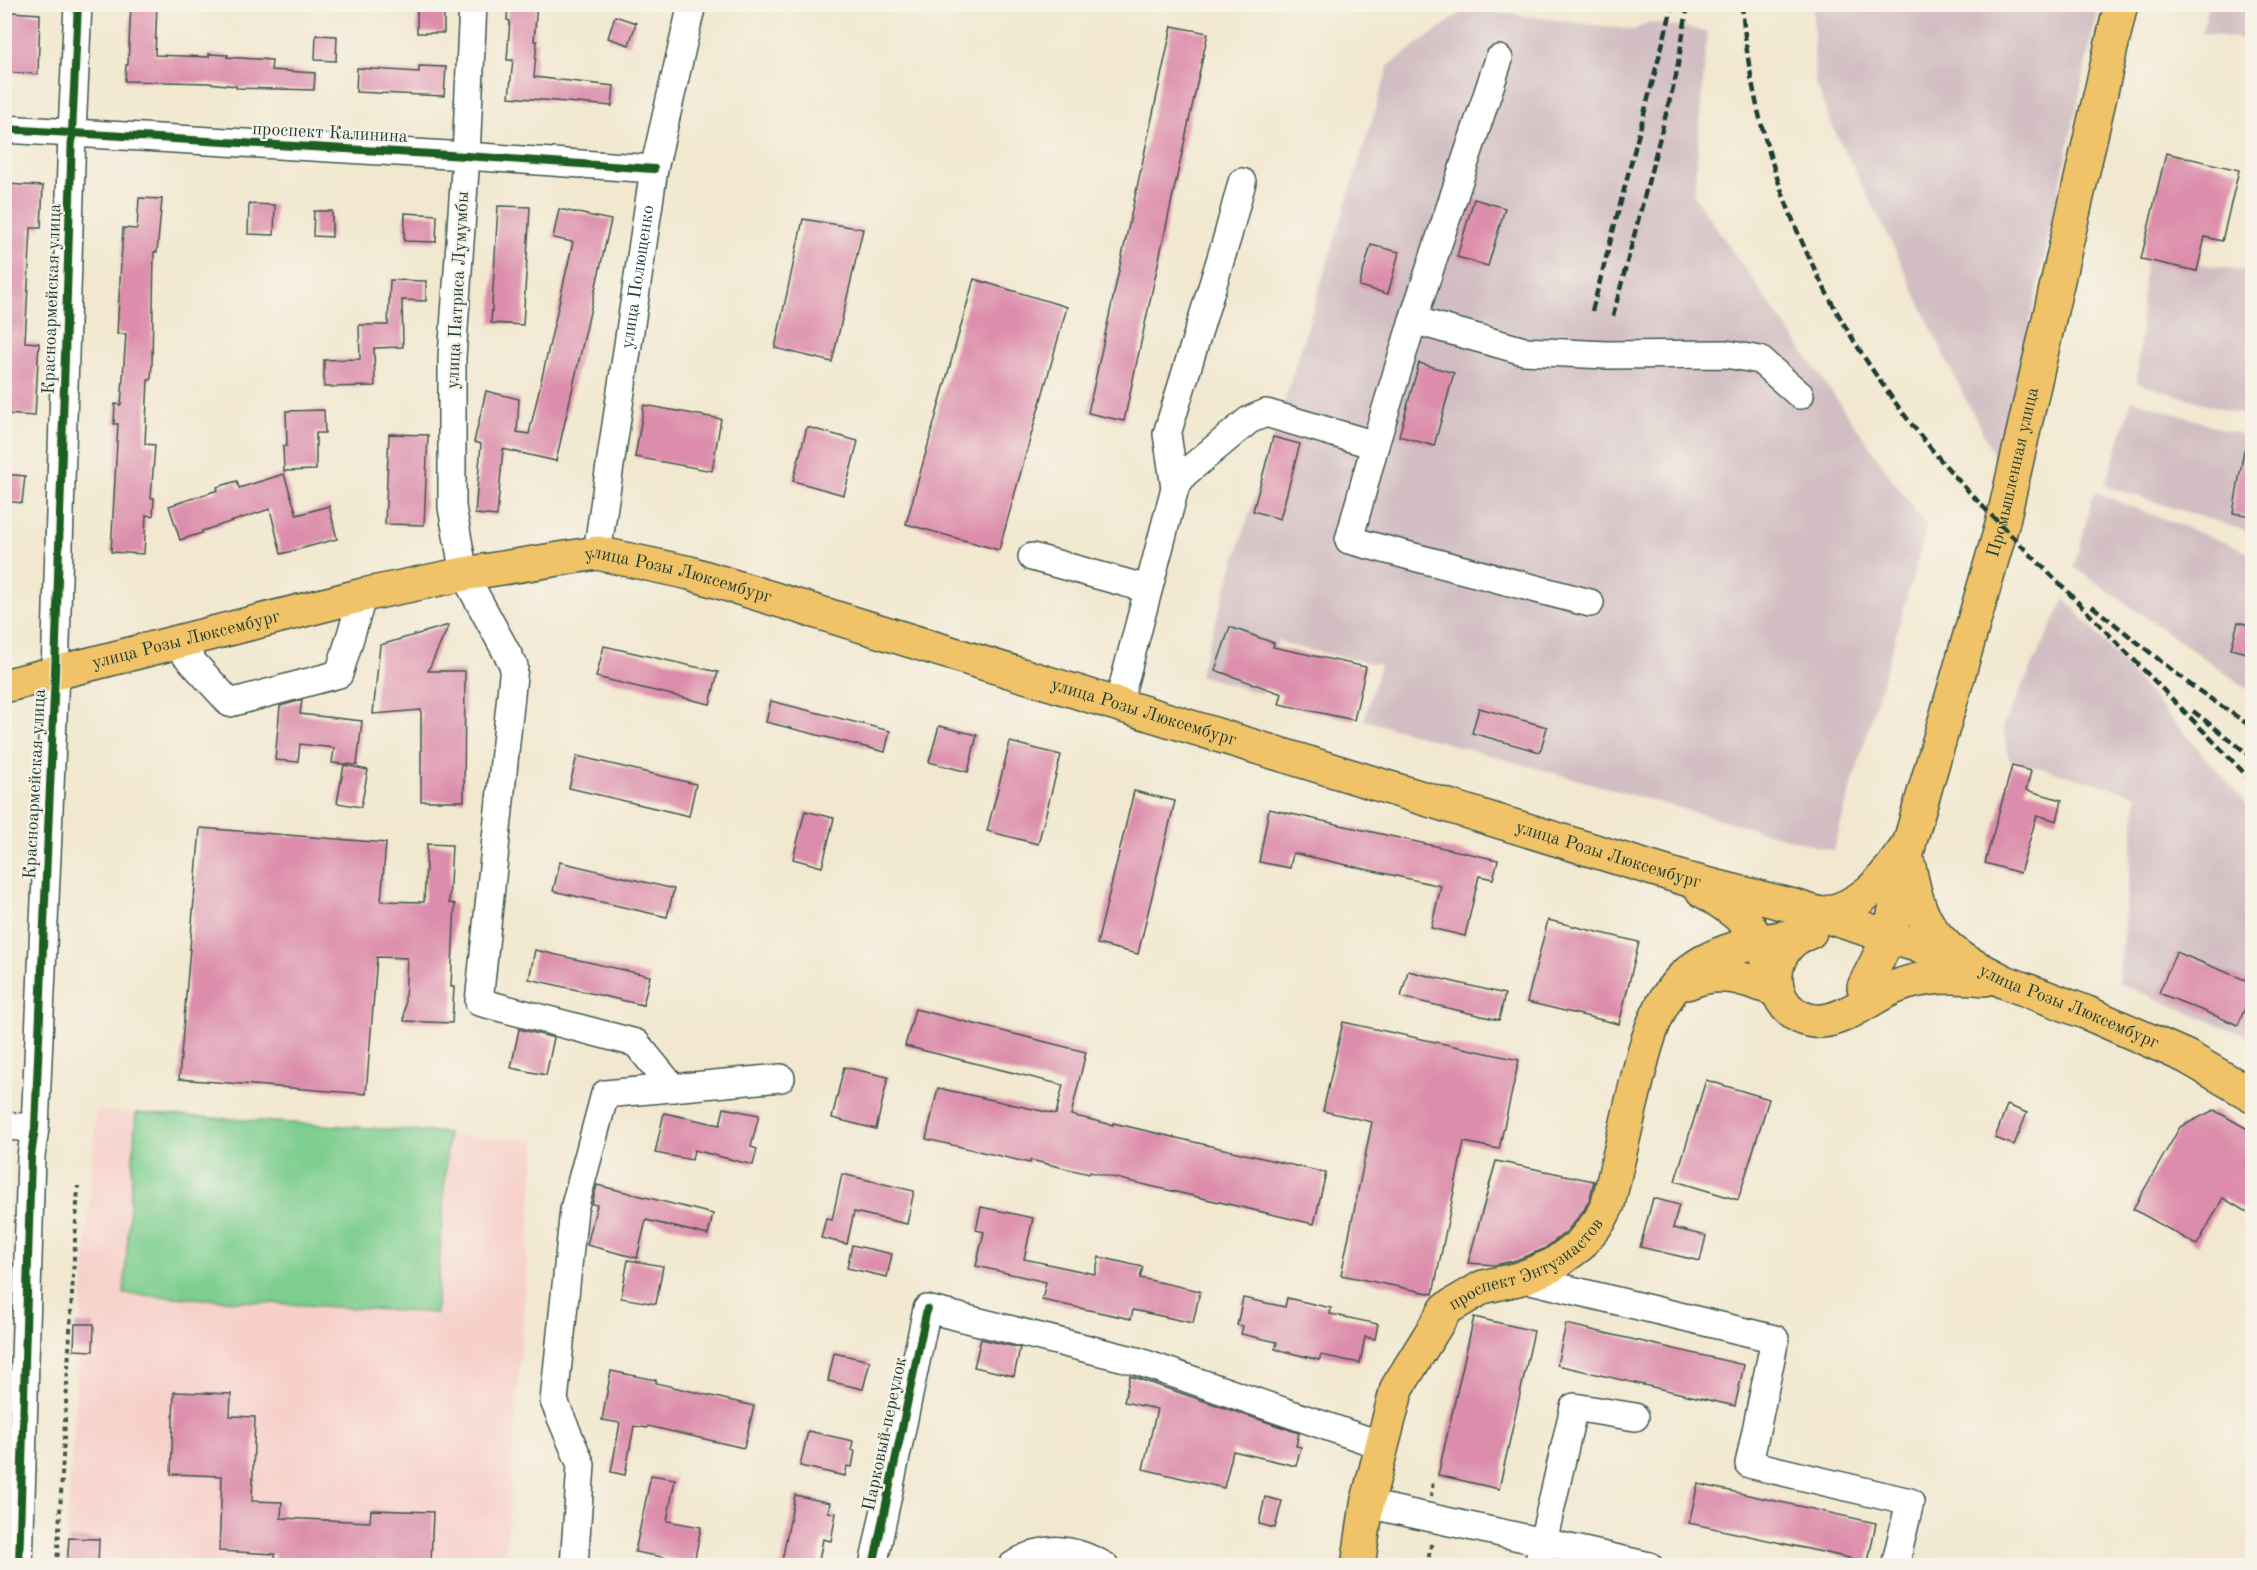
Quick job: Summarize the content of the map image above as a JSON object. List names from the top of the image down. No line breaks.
{"streets":{"main road":["Промышленная улица","улица Розы Люксембург","проспект Энтузиастов"],"street":["проспект Калинина","улица Полющенко","улица Патриса Лумумбы","Красноармейская улица","Парковый переулок"]},"crossings":[["проспект Калинина","улица Полющенко"],["проспект Калинина","улица Патриса Лумумбы"],["проспект Калинина","Красноармейская улица"],["улица Полющенко","улица Розы Люксембург"],["улица Патриса Лумумбы","улица Розы Люксембург"],["Красноармейская улица","улица Розы Люксембург"],["Промышленная улица","улица Розы Люксембург"],["Промышленная улица","проспект Энтузиастов"],["улица Розы Люксембург","проспект Энтузиастов"],["проспект Энтузиастов","Парковый переулок"]]}
